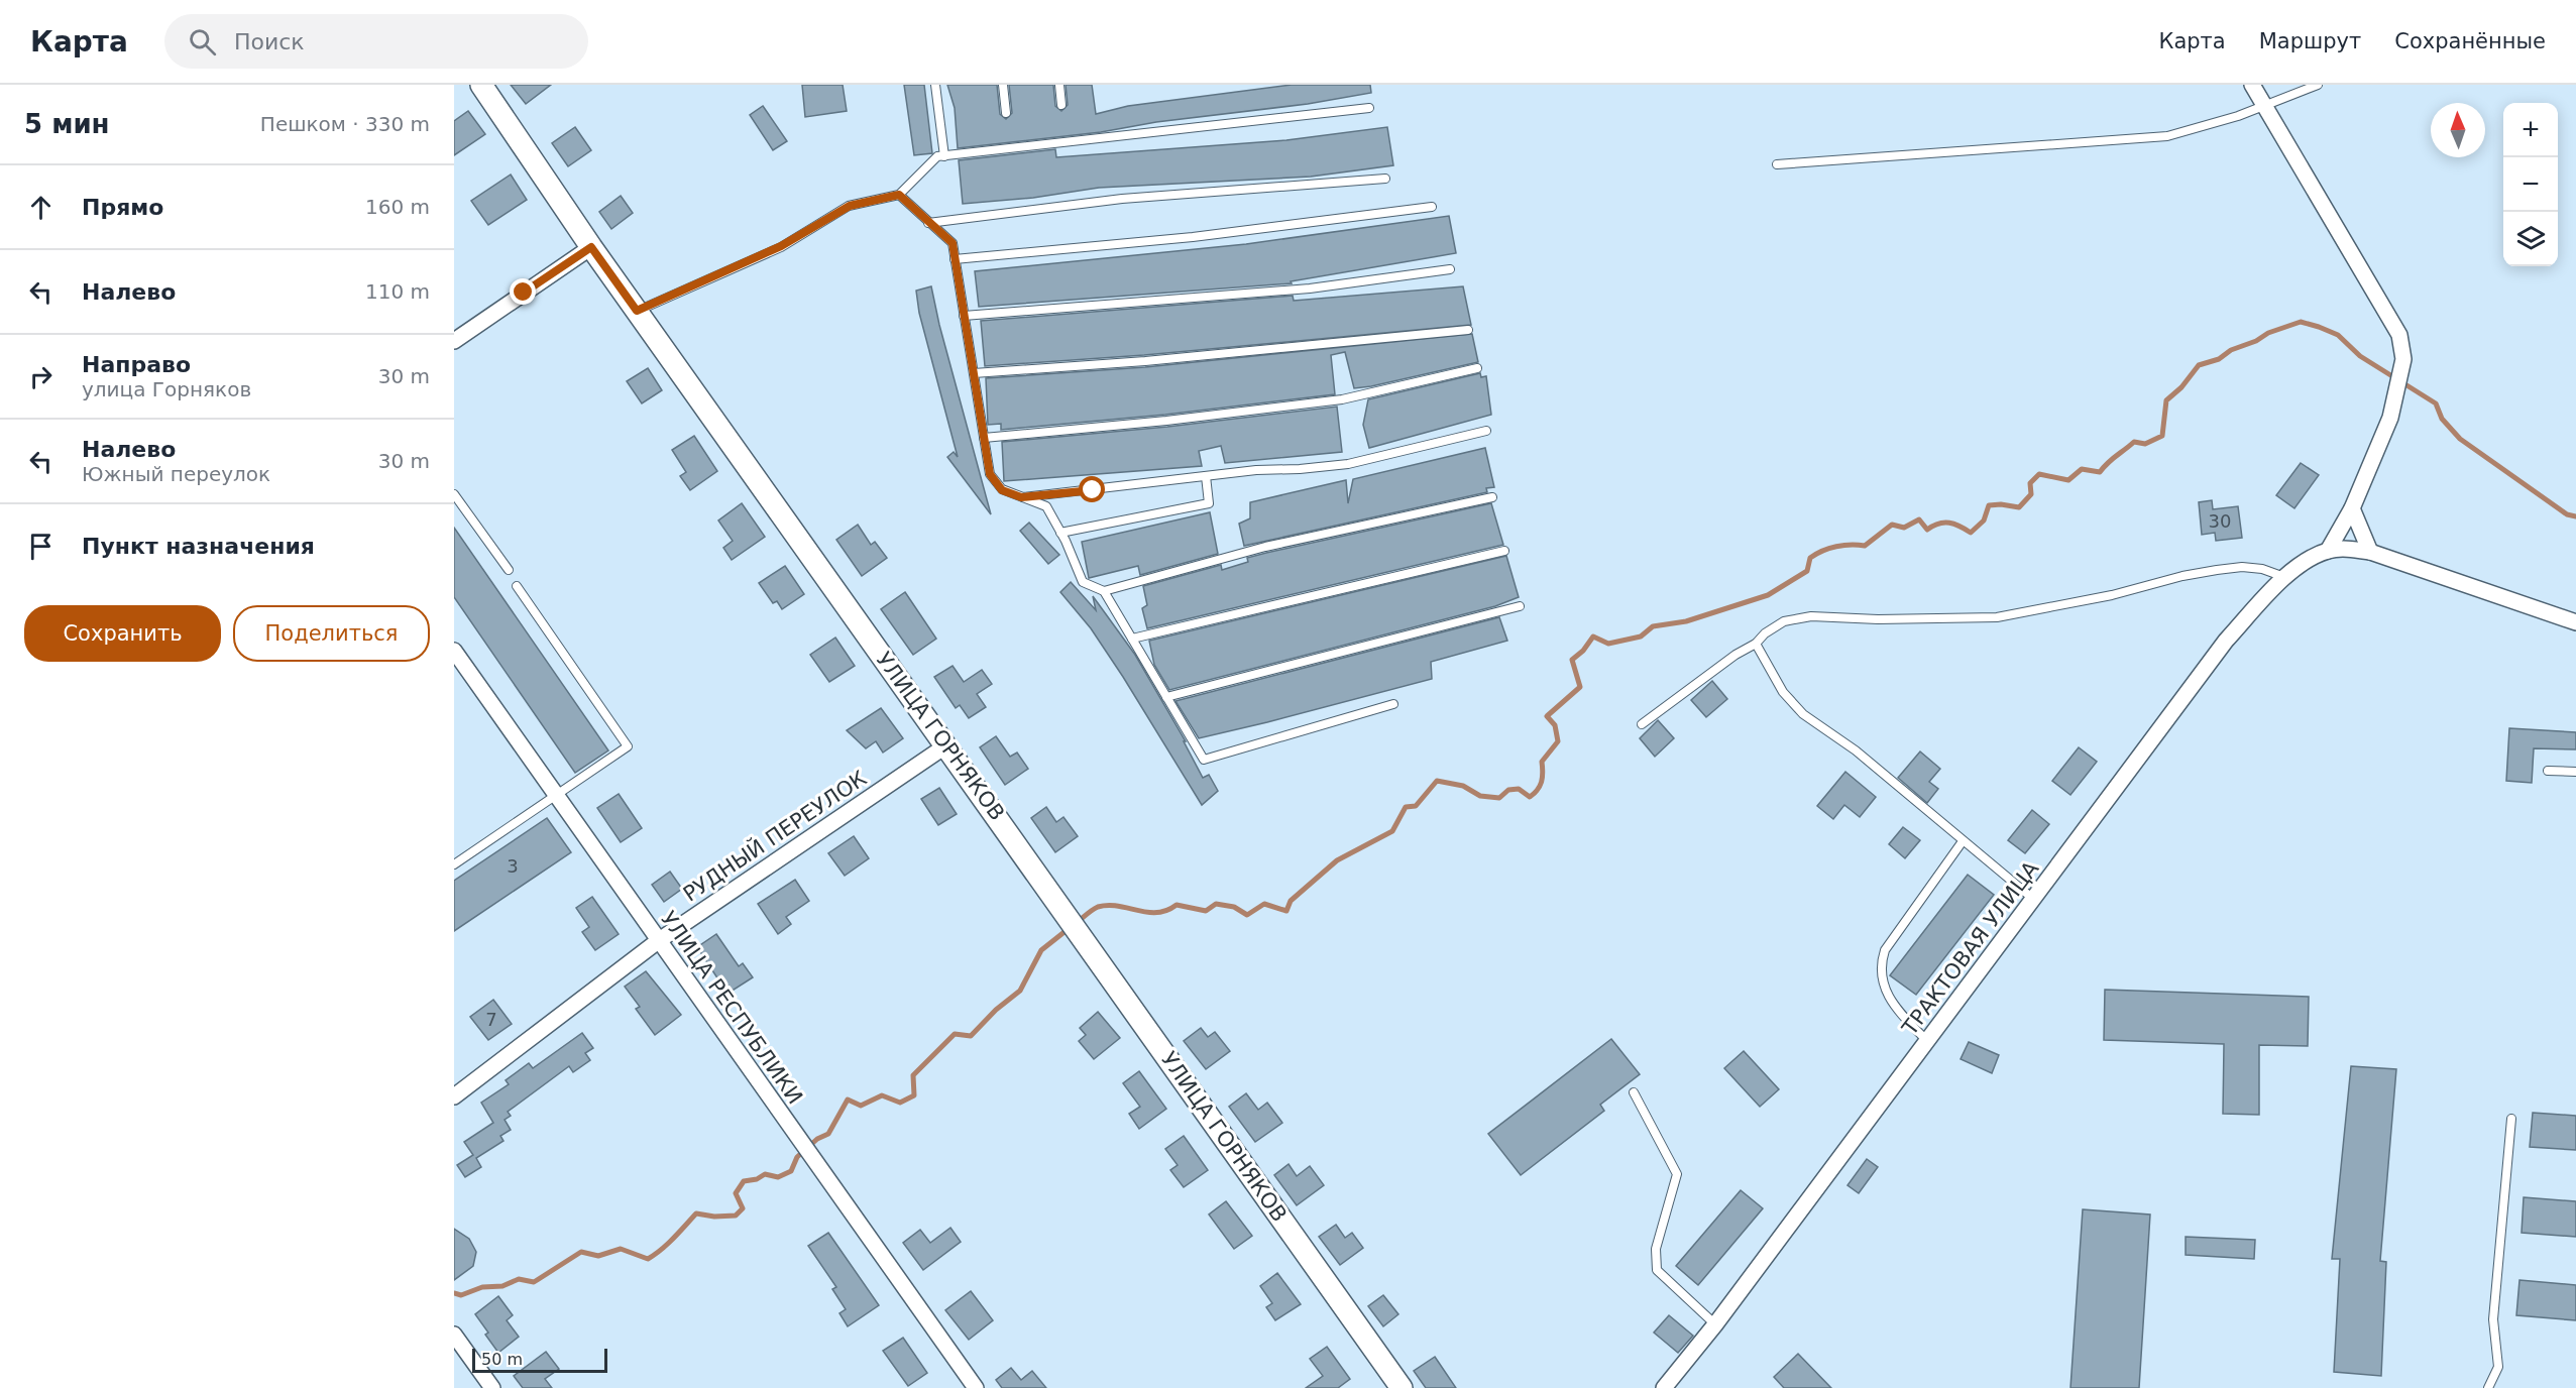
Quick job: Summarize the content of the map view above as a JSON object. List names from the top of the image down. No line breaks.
{"streets":{"street":["УЛИЦА ГОРНЯКОВ","РУДНЫЙ ПЕРЕУЛОК","ТРАКТОВАЯ УЛИЦА","УЛИЦА РЕСПУБЛИКИ"]},"crossings":[["УЛИЦА ГОРНЯКОВ","РУДНЫЙ ПЕРЕУЛОК"],["РУДНЫЙ ПЕРЕУЛОК","УЛИЦА РЕСПУБЛИКИ"]],"house_numbers":["30","3","7"],"scale_bar":"50 m","north":"top","page":{"header":"Карта","search":"Поиск","nav":["Карта","Маршрут","Сохранённые"],"heading":["5 мин","Пешком · 330 m"],"map_buttons":["+","−"],"list":[["Прямо","160 m"],["Налево","110 m"],["Направо","улица Горняков","30 m"],["Налево","Южный переулок","30 m"],"Пункт назначения"],"buttons":["Сохранить","Поделиться"],"scale":"50 m"}}
